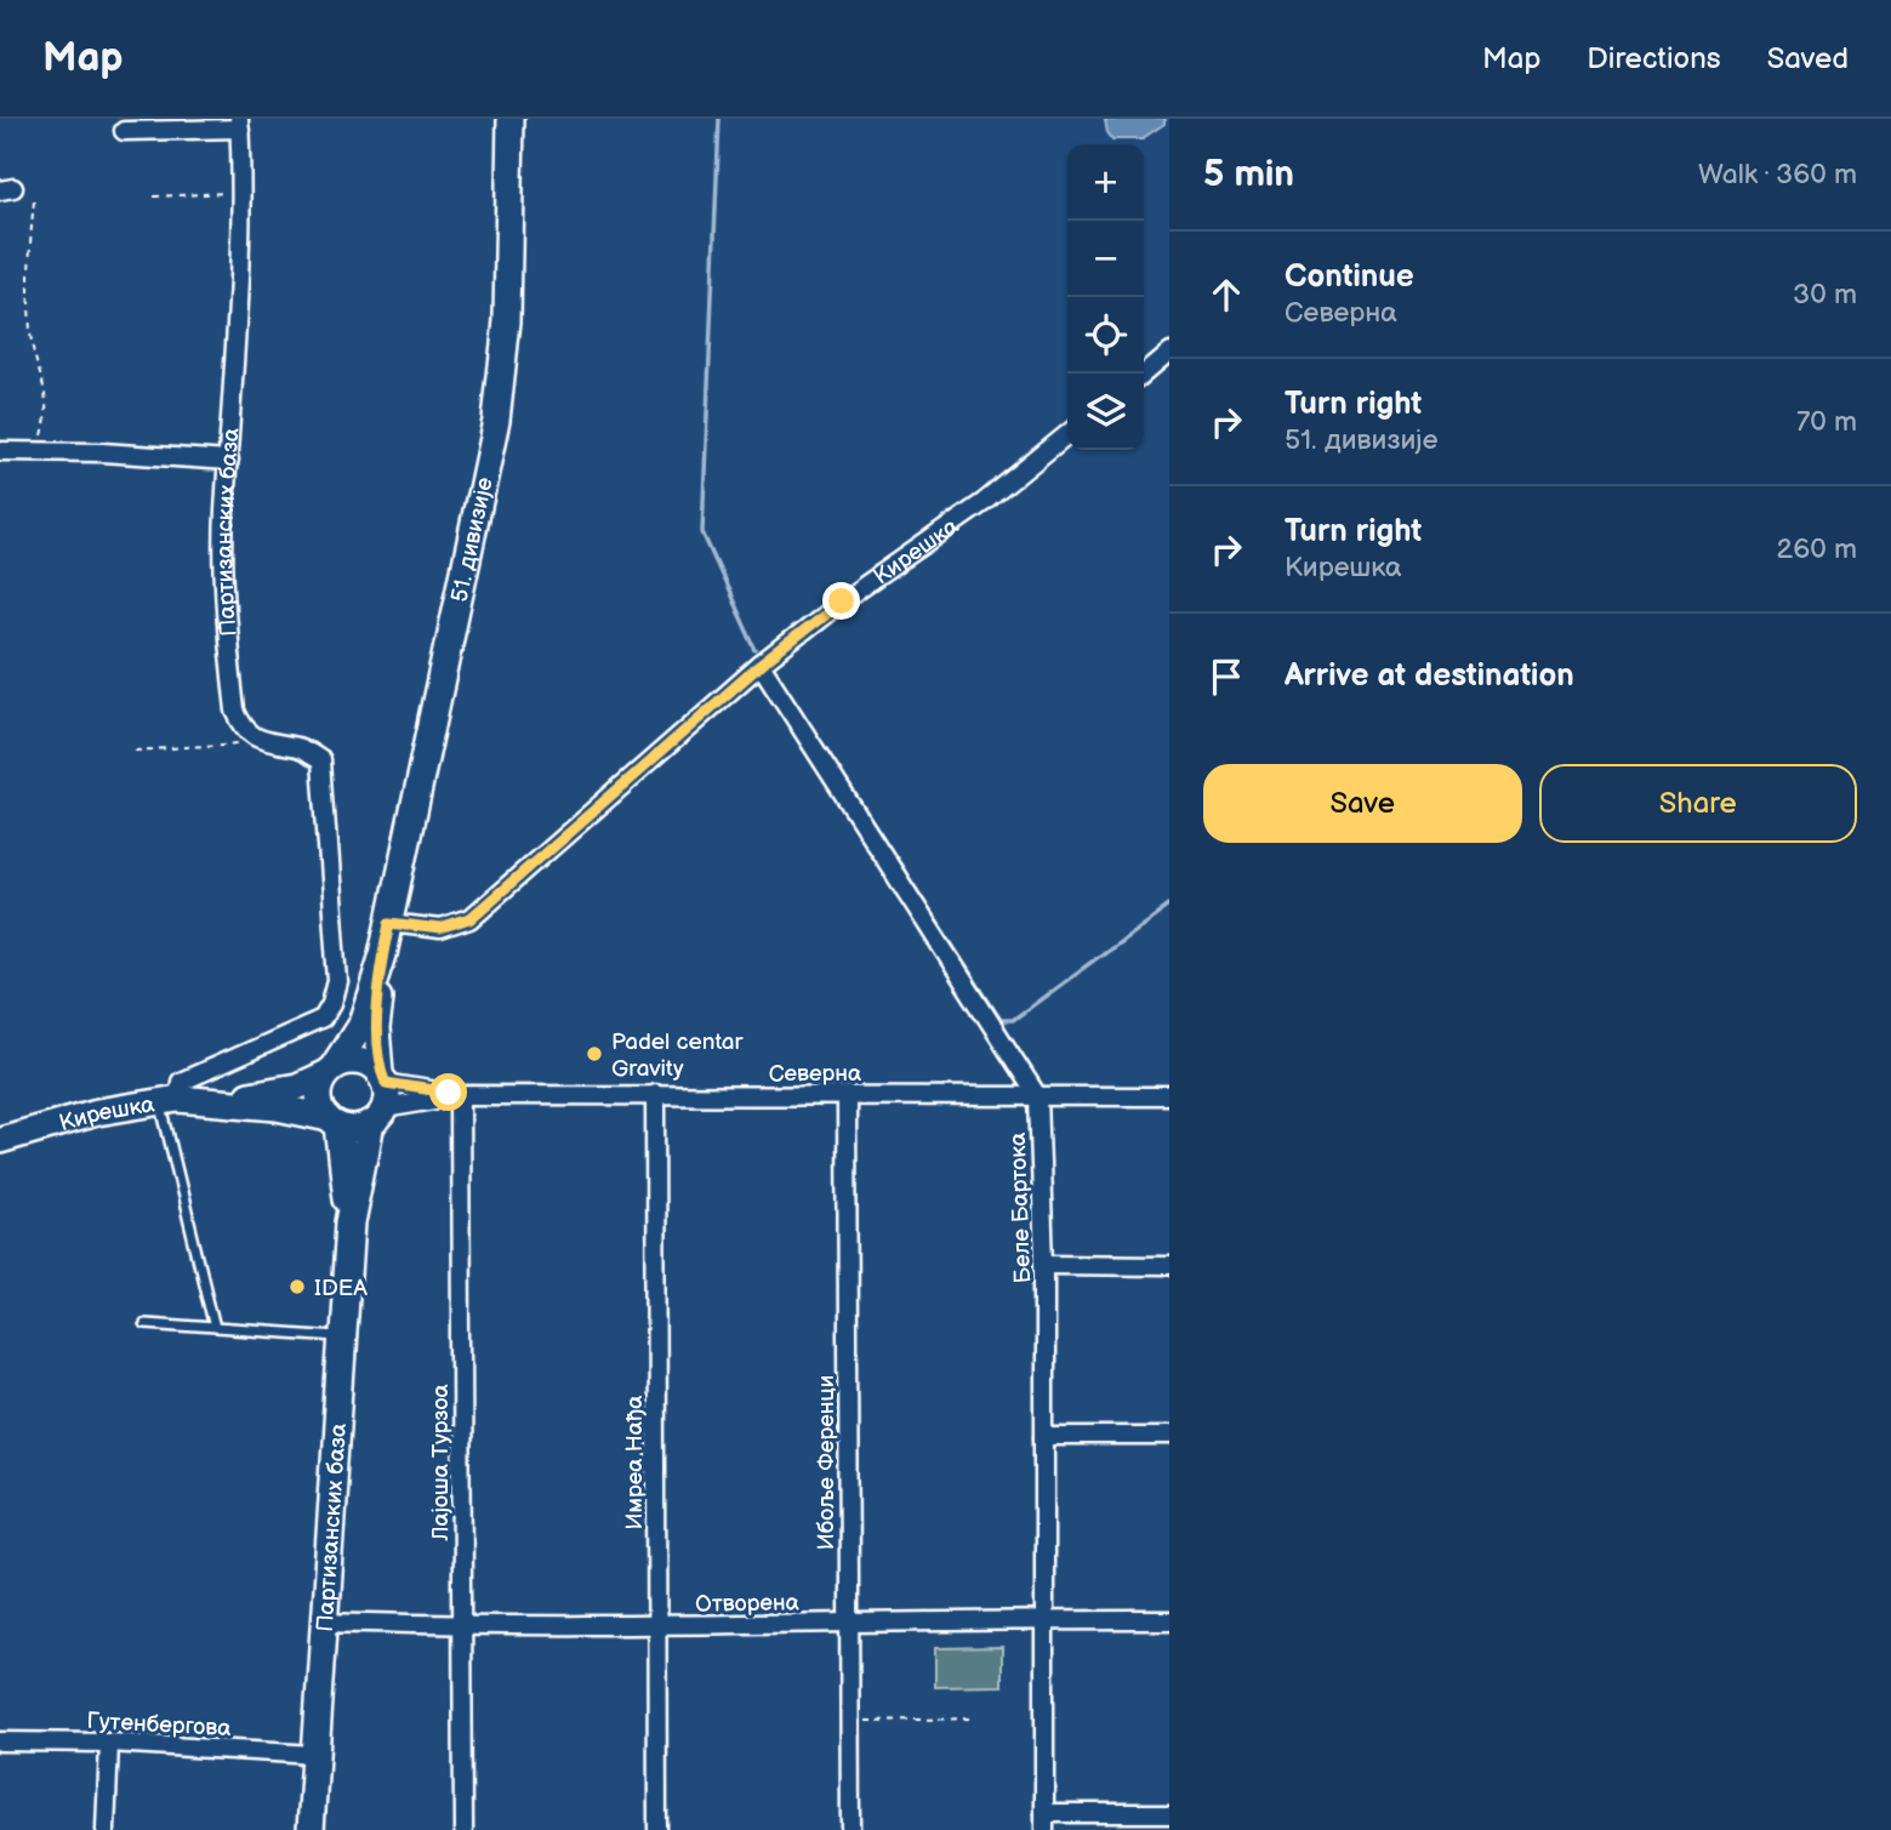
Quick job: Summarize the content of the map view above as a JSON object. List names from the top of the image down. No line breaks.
{"streets":{"street":["Партизанских база","51. дивизије","Кирешка","Северна","Беле Бартока","Лајоша Турзоа","Имреа Нађа","Ибоље Ференци","Отворена","Гутенбергова"]},"crossings":[["Партизанских база","51. дивизије"],["Партизанских база","Кирешка"],["Партизанских база","Северна"],["Партизанских база","Отворена"],["Партизанских база","Гутенбергова"],["51. дивизије","Кирешка"],["51. дивизије","Северна"],["Кирешка","Северна"],["Северна","Беле Бартока"],["Северна","Лајоша Турзоа"],["Северна","Имреа Нађа"],["Северна","Ибоље Ференци"],["Беле Бартока","Отворена"],["Лајоша Турзоа","Отворена"],["Имреа Нађа","Отворена"],["Ибоље Ференци","Отворена"]],"places":["Padel centar Gravity","IDEA"],"page":{"header":"Map","nav":["Map","Directions","Saved"],"heading":["5 min","Walk · 360 m"],"map_buttons":["+","−"],"list":[["Continue","Северна","30 m"],["Turn right","51. дивизије","70 m"],["Turn right","Кирешка","260 m"],"Arrive at destination"],"buttons":["Save","Share"]}}
